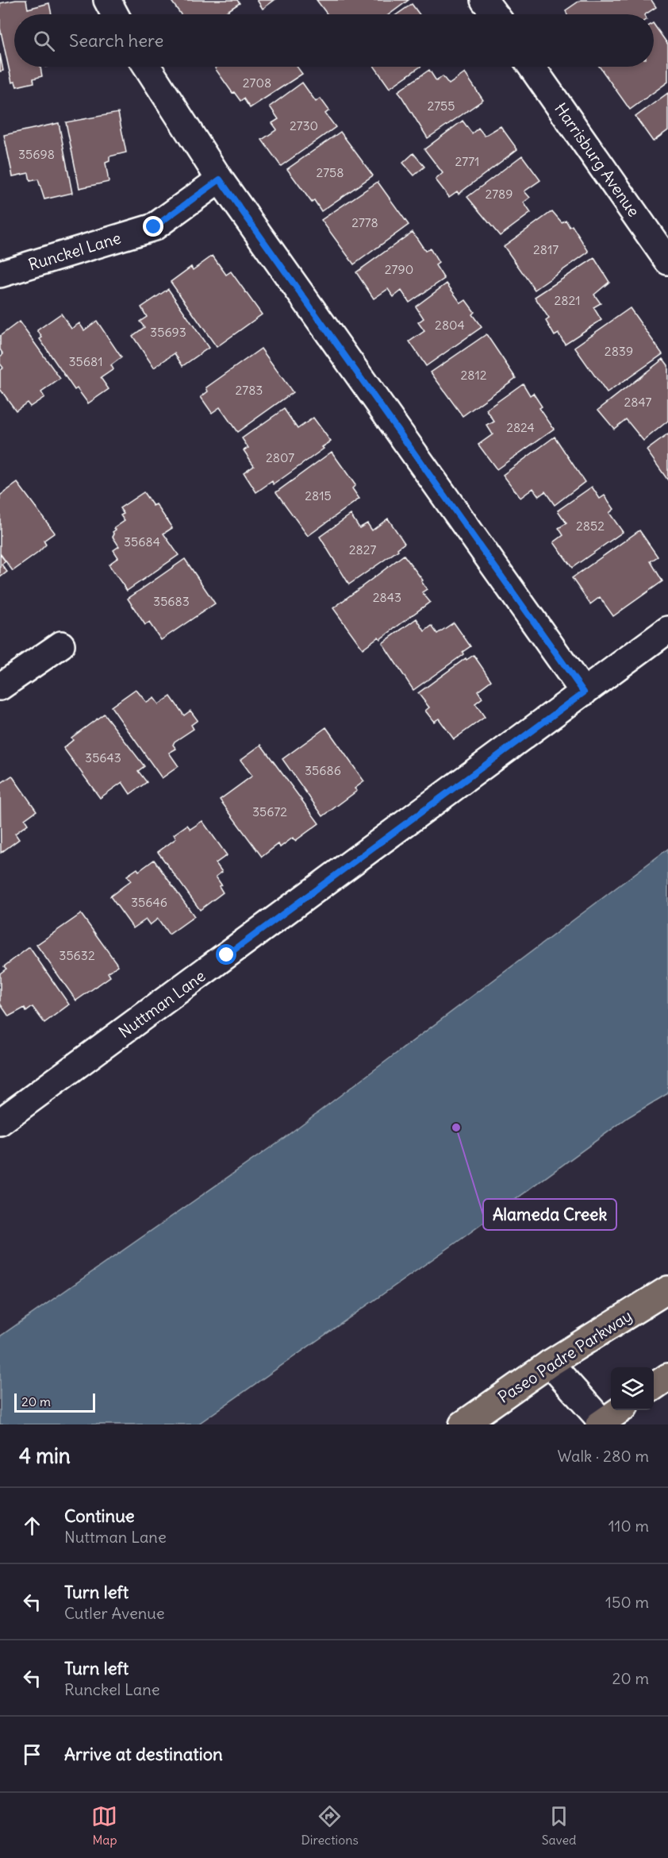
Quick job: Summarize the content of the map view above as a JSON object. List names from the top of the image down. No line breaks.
{"streets":{"main road":["Paseo Padre Parkway"],"street":["Harrisburg Avenue","Runckel Lane","Nuttman Lane"]},"places":["Alameda Creek"],"house_numbers":["2708","2755","2730","35698","2771","2758","2789","2778","2817","2790","2821","2804","35693","2839","35681","2812","2783","2847","2824","2807","2815","2852","35684","2827","2843","35683","35643","35686","35672","35646","35632"],"scale_bar":"20 m","page":{"search":"Search here","scale":"20 m","heading":["4 min","Walk · 280 m"],"list":[["Continue","Nuttman Lane","110 m"],["Turn left","Cutler Avenue","150 m"],["Turn left","Runckel Lane","20 m"],"Arrive at destination"],"nav":["Map","Directions","Saved"]}}
